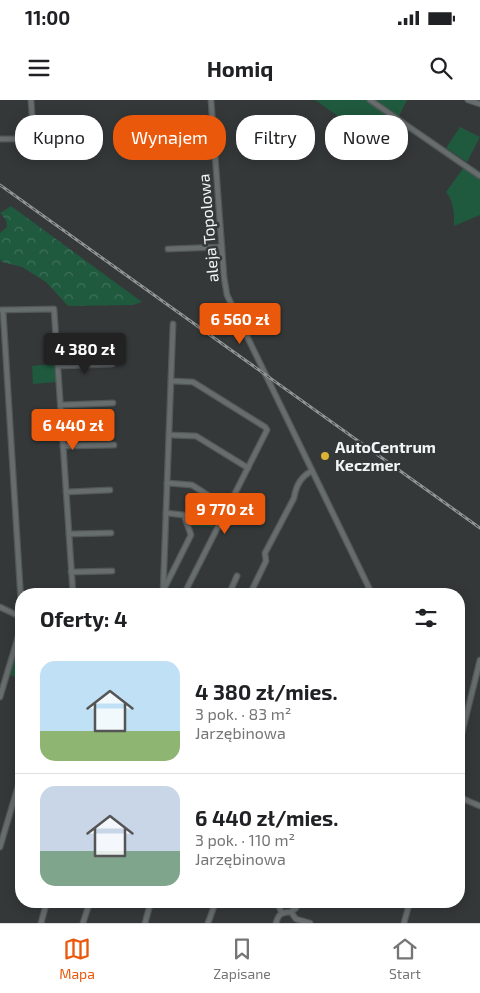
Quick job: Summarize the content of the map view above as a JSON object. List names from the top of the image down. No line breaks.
{"streets":{"street":["aleja Topolowa"]},"places":["AutoCentrum Keczmer"],"page":{"status":"11:00","header":"Homiq","chip":["Kupno","Wynajem","Filtry","Nowe"],"price":["6 560 zł","4 380 zł","6 440 zł","9 770 zł"],"heading":"Oferty: 4","list":[{"name":"4 380 zł/mies.","note":"3 pok. · 83 m² · Jarzębinowa"},{"name":"6 440 zł/mies.","note":"3 pok. · 110 m² · Jarzębinowa"}],"tabs":["Mapa","Zapisane","Start"]}}
